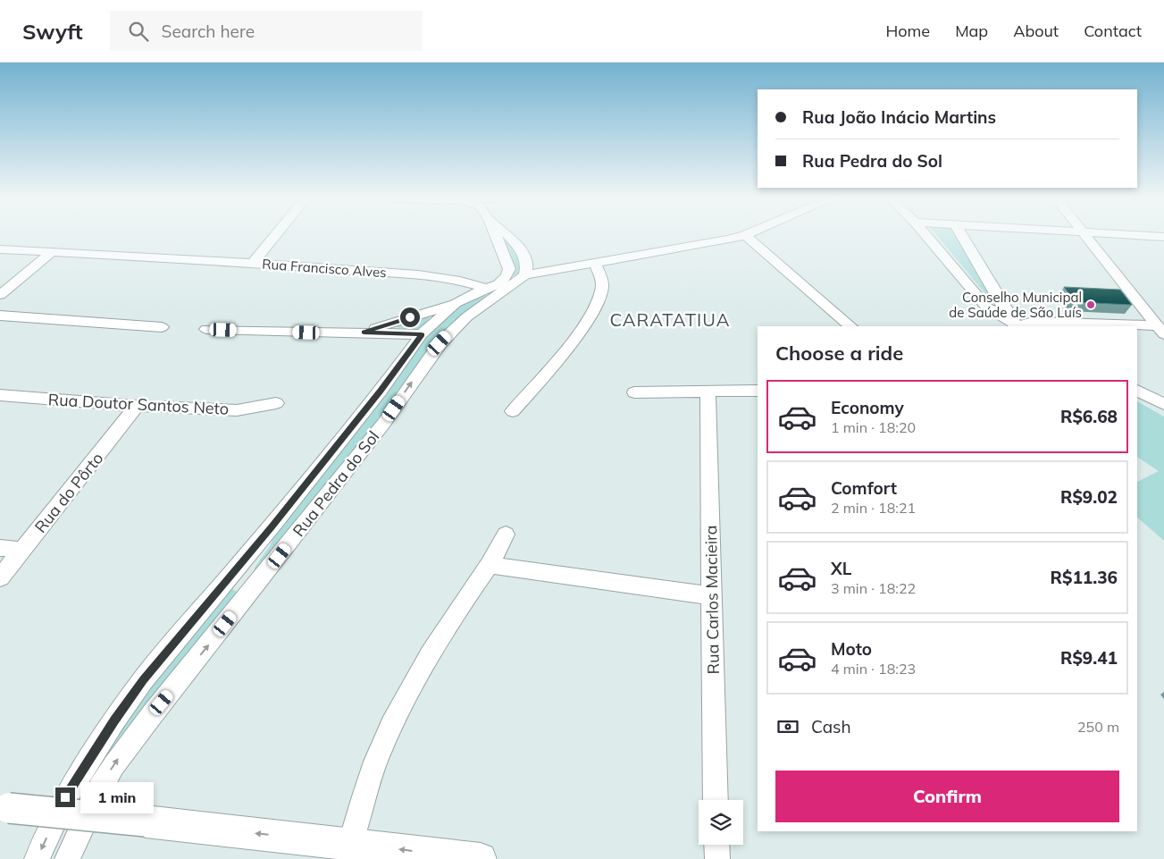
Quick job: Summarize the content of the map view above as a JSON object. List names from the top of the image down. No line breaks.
{"streets":{"street":["Rua Francisco Alves","Rua Doutor Santos Neto","Rua Pedra do Sol","Rua do Pôrto","Rua Carlos Macieira"]},"crossings":[["Rua Francisco Alves","Rua Pedra do Sol"],["Rua Doutor Santos Neto","Rua do Pôrto"]],"districts":["CARATATIUA"],"places":["Conselho Municipal de Saúde de São Luís"],"page":{"header":"Swyft","search":"Search here","nav":["Home","Map","About","Contact"],"banner":["Rua João Inácio Martins","Rua Pedra do Sol"],"heading":"Choose a ride","list":[{"name":"Economy","note":"1 min · 18:20","value":"R$6.68"},{"name":"Comfort","note":"2 min · 18:21","value":"R$9.02"},{"name":"XL","note":"3 min · 18:22","value":"R$11.36"},{"name":"Moto","note":"4 min · 18:23","value":"R$9.41"}],"pay":["Cash","250 m"],"buttons":"Confirm","bubble":"1 min"}}
